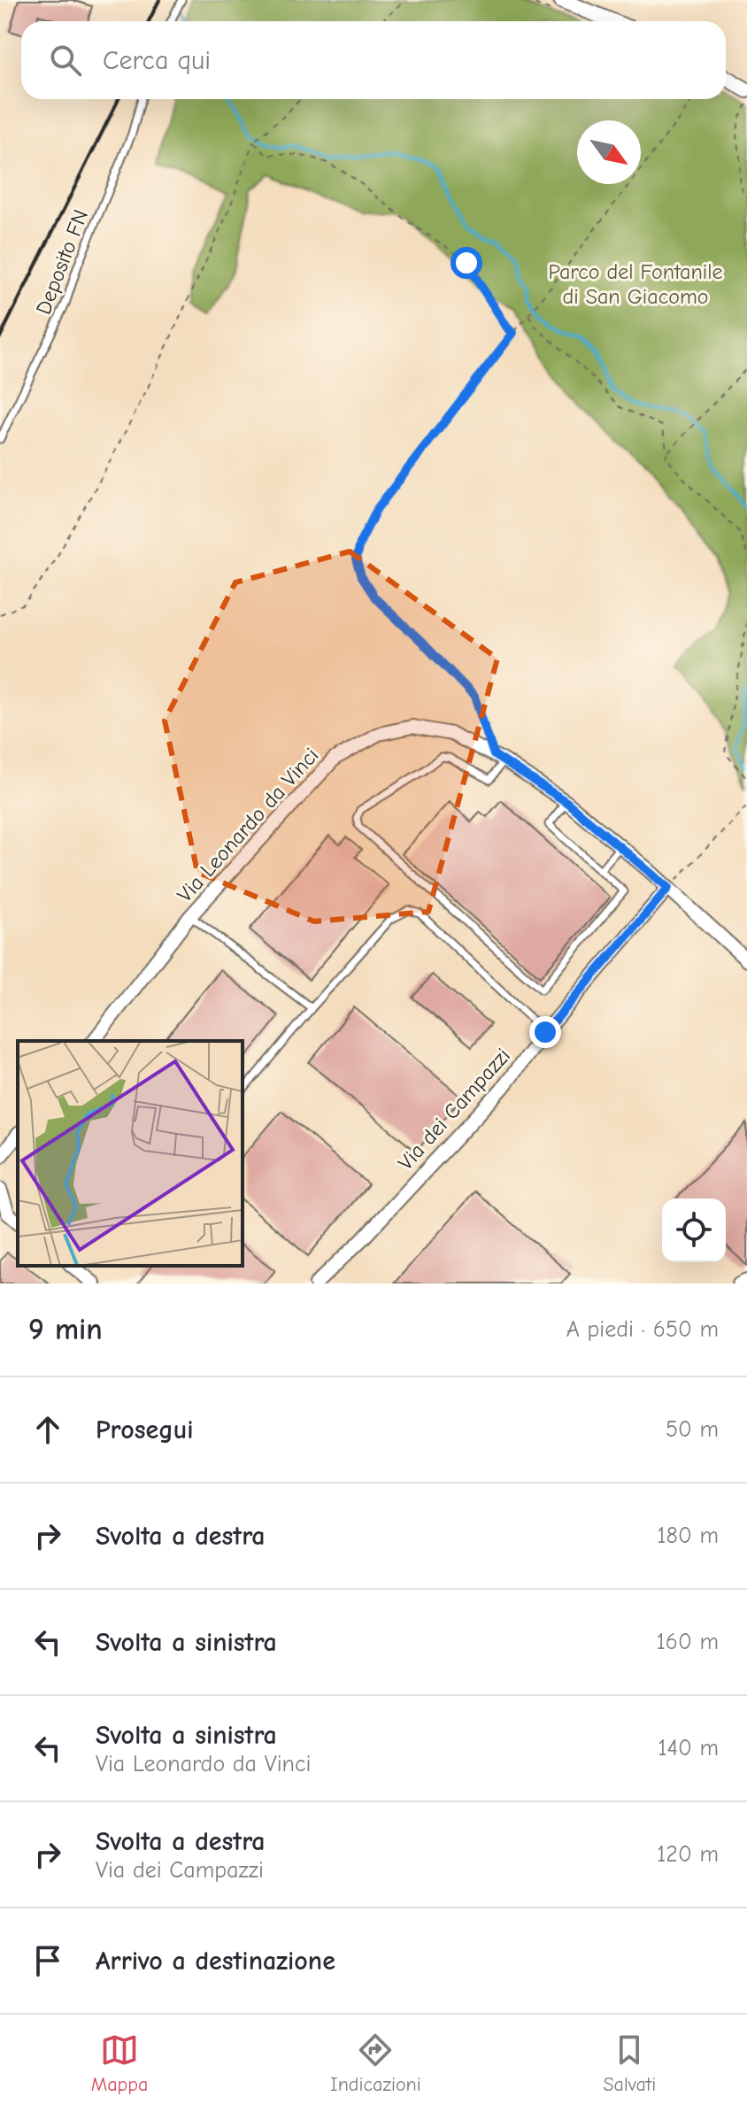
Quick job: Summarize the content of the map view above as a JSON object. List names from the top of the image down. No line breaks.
{"streets":{"street":["Via Leonardo da Vinci","Via dei Campazzi"],"lane":["Deposito FN"]},"crossings":[["Via Leonardo da Vinci","Via dei Campazzi"]],"parks":["Parco del Fontanile di San Giacomo"],"north":"bottom right","page":{"search":"Cerca qui","heading":["9 min","A piedi · 650 m"],"list":[["Prosegui","50 m"],["Svolta a destra","180 m"],["Svolta a sinistra","160 m"],["Svolta a sinistra","Via Leonardo da Vinci","140 m"],["Svolta a destra","Via dei Campazzi","120 m"],"Arrivo a destinazione"],"nav":["Mappa","Indicazioni","Salvati"]}}
